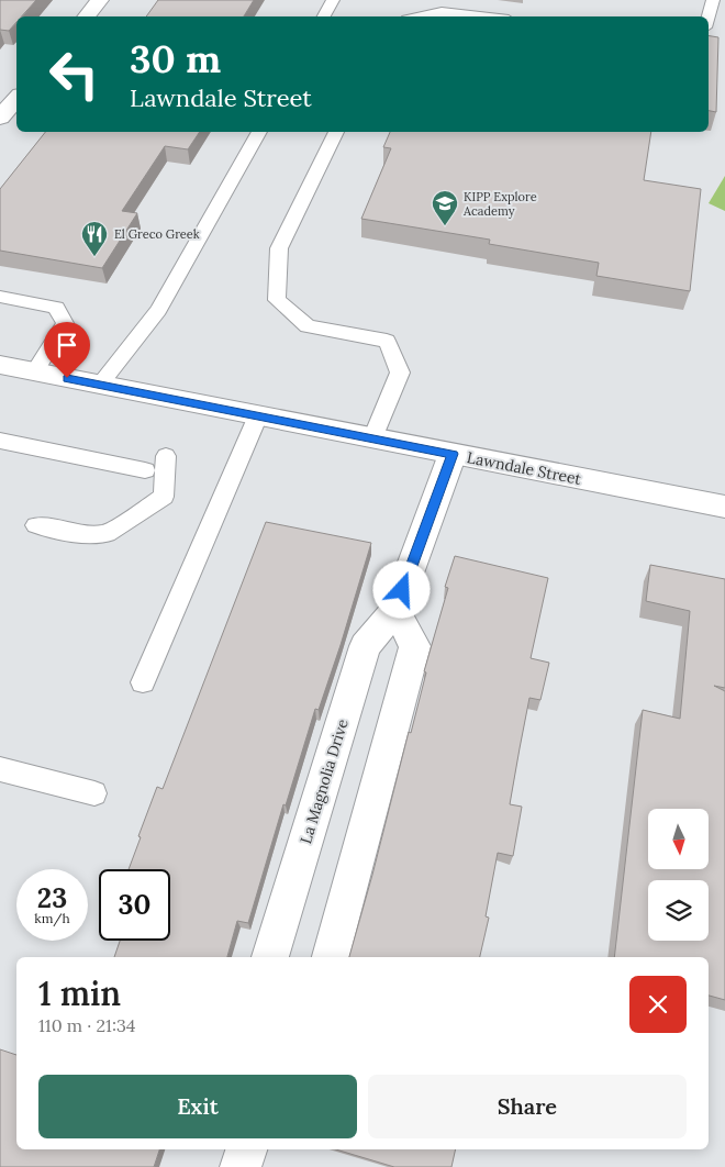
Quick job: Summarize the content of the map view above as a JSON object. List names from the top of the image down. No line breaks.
{"streets":{"street":["Lawndale Street","La Magnolia Drive"]},"crossings":[["Lawndale Street","La Magnolia Drive"]],"places":{"school or university":["KIPP Explore Academy"],"restaurant":["El Greco Greek"]},"north":"bottom","page":{"turn":["30 m","Lawndale Street"],"speed":"23 km/h","limit":"30","heading":["1 min","110 m · 21:34"],"buttons":["Exit","Share"]}}
